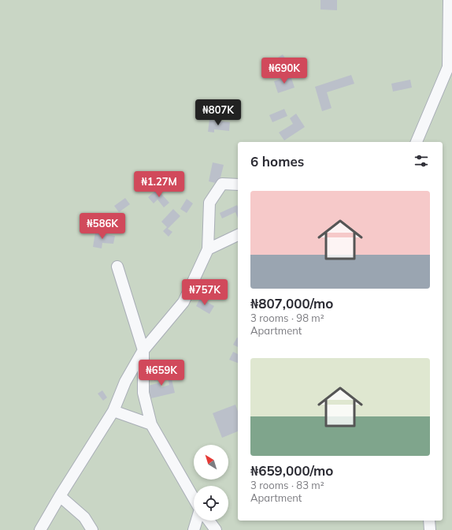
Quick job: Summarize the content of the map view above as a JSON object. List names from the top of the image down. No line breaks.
{"north":"top left","page":{"price":["₦690K","₦807K","₦1.27M","₦586K","₦757K","₦659K"],"heading":"6 homes","list":[{"name":"₦807,000/mo","note":"3 rooms · 98 m² · Apartment"},{"name":"₦659,000/mo","note":"3 rooms · 83 m² · Apartment"}]}}
